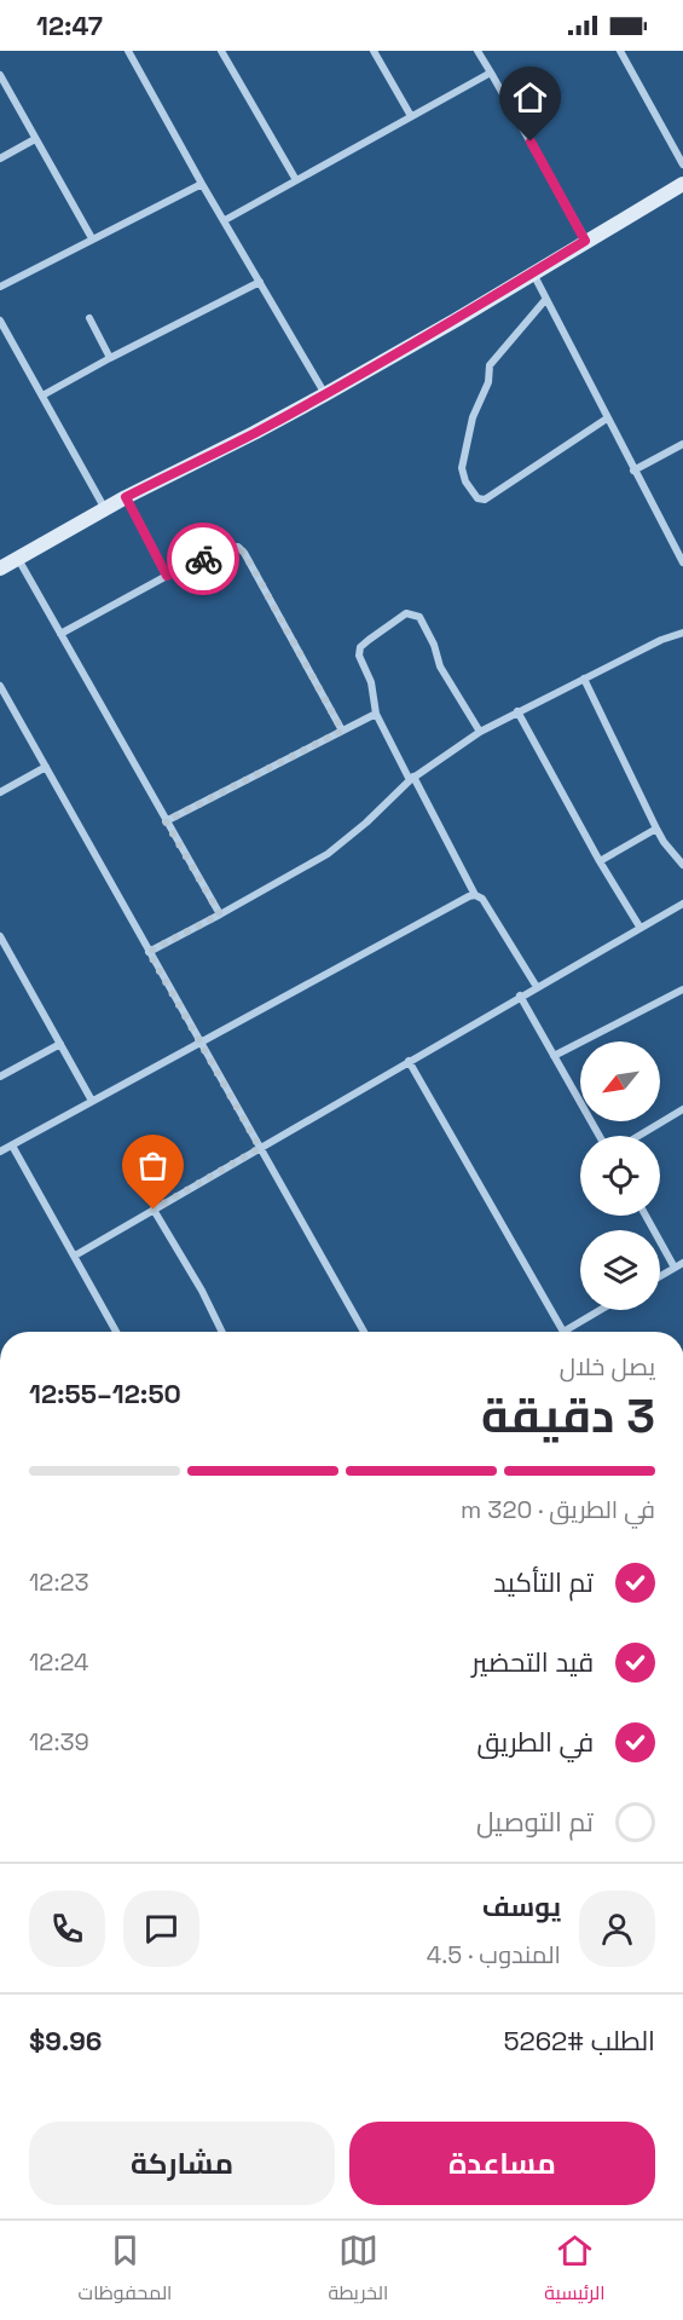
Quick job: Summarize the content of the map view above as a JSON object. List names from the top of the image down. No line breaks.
{"north":"bottom left","page":{"status":"12:47","heading":["3 دقيقة","يصل خلال","12:50–12:55"],"panel":["يوسف","المندوب · 4.5","الطلب #5262","$9.96"],"bar":"في الطريق · 320 m","list":[["تم التأكيد","12:23"],["قيد التحضير","12:24"],["في الطريق","12:39"],"تم التوصيل"],"buttons":["مساعدة","مشاركة"],"tabs":["الرئيسية","الخريطة","المحفوظات"]}}
